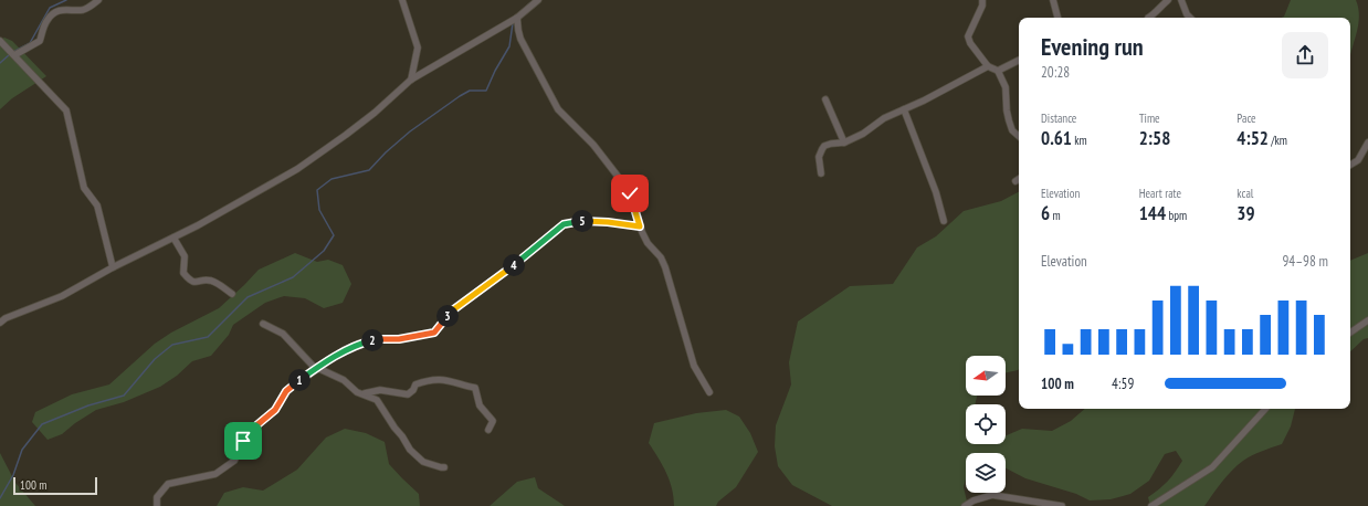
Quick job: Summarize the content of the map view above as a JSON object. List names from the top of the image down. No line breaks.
{"scale_bar":"100 m","north":"left","page":{"heading":["Evening run","20:28"],"stats":[["Distance","0.61 km"],["Time","2:58"],["Pace","4:52 /km"],["Elevation","6 m"],["Heart rate","144 bpm"],["kcal","39"]],"pins":["5","4","3","2","1"],"chart":["Elevation","94–98 m"],"list":[{"name":"100 m","note":"4:59"}],"scale":"100 m"}}
